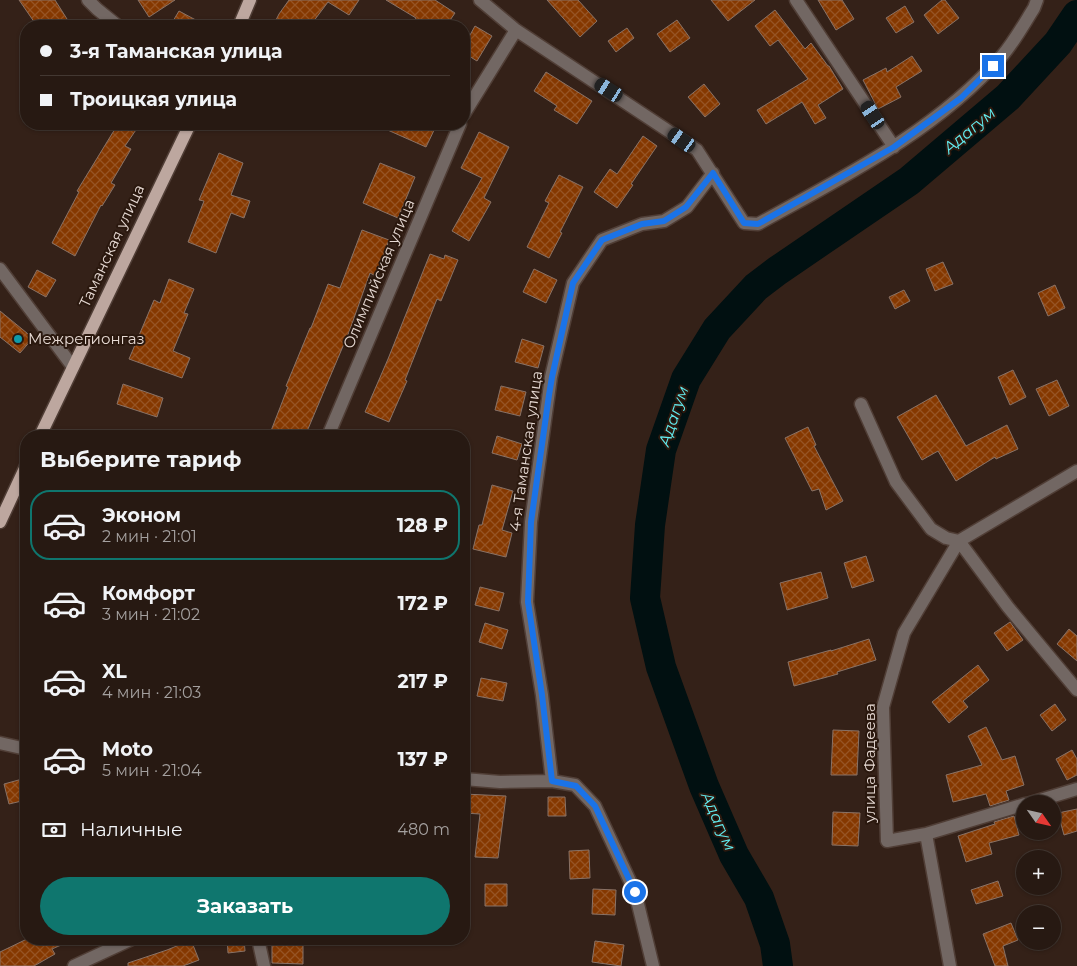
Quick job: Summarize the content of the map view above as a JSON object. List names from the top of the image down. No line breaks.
{"streets":{"main road":["Таманская улица"],"street":["Олимпийская улица","4-я Таманская улица","улица Фадеева"]},"water":["Адагум"],"places":["Межрегионгаз"],"north":"bottom right","page":{"banner":["3-я Таманская улица","Троицкая улица"],"heading":"Выберите тариф","list":[{"name":"Эконом","note":"2 мин · 21:01","value":"128 ₽"},{"name":"Комфорт","note":"3 мин · 21:02","value":"172 ₽"},{"name":"XL","note":"4 мин · 21:03","value":"217 ₽"},{"name":"Moto","note":"5 мин · 21:04","value":"137 ₽"}],"map_buttons":["+","−"],"pay":["Наличные","480 m"],"buttons":"Заказать"}}
